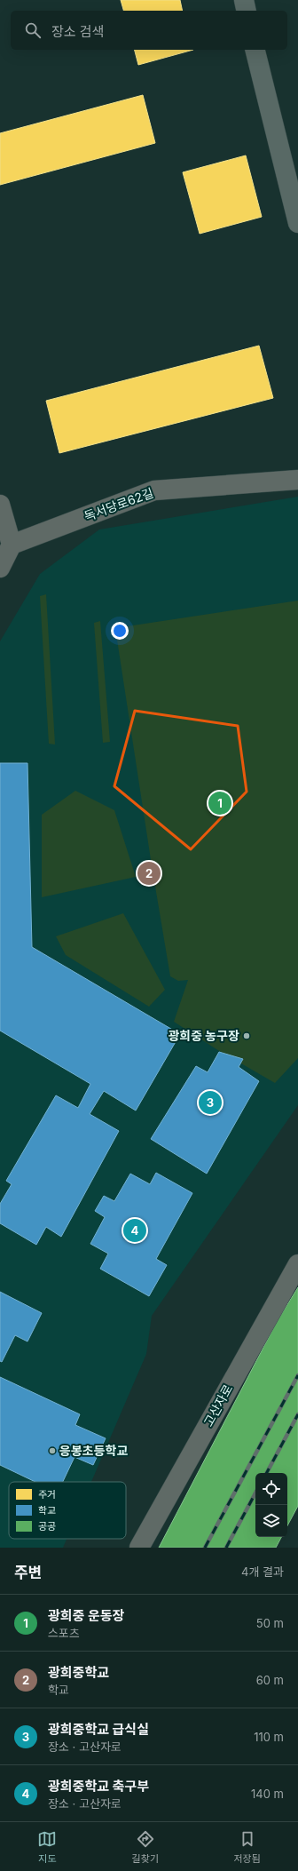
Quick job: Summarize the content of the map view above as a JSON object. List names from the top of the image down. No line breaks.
{"streets":{"street":["독서당로62길","고산자로"]},"places":["광희중 농구장","응봉초등학교"],"legend":["주거","학교","공공"],"page":{"search":"장소 검색","pins":["1","2","3","4"],"heading":["주변","4개 결과"],"list":[{"mark":"1","name":"광희중 운동장","note":"스포츠","value":"50 m"},{"mark":"2","name":"광희중학교","note":"학교","value":"60 m"},{"mark":"3","name":"광희중학교 급식실","note":"장소 · 고산자로","value":"110 m"},{"mark":"4","name":"광희중학교 축구부","note":"장소 · 고산자로","value":"140 m"}],"nav":["지도","길찾기","저장됨"]}}
